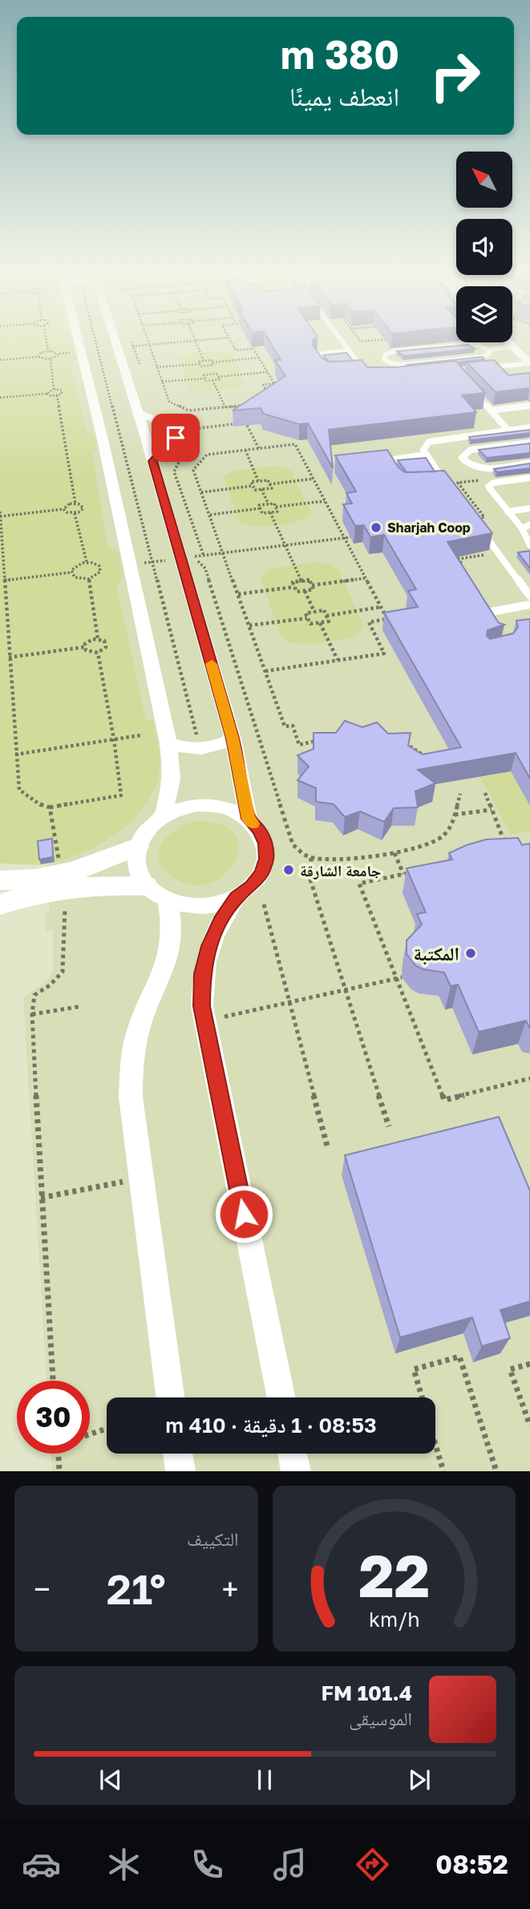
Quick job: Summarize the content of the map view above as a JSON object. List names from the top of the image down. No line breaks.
{"places":["Sharjah Coop","جامعة الشارقة","المكتبة"],"north":"top left","page":{"turn":["380 m","انعطف يمينًا"],"limit":"30","trip":"08:53 · 1 دقيقة · 410 m","tile":"التكييف","heat":["−","21°","+"],"song":["101.4 FM","الموسيقى"],"tabs":"08:52","gauge":["22","km/h"]}}
